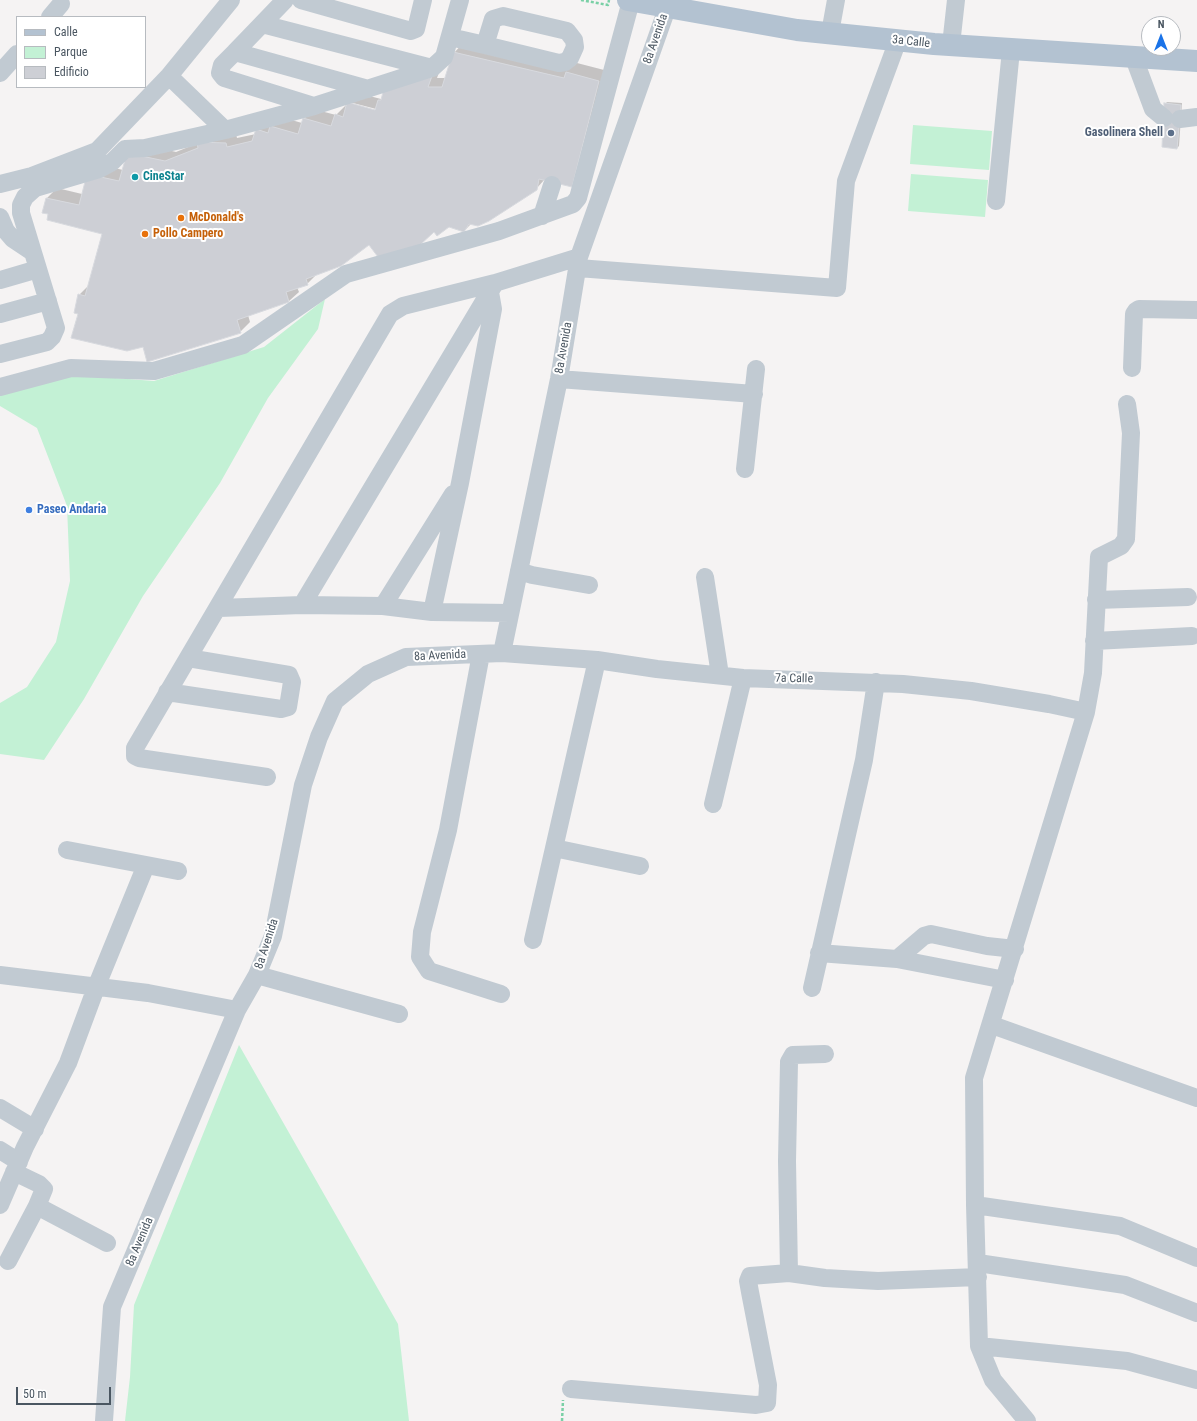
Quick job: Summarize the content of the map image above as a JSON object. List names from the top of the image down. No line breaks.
{"streets":{"main road":["3a Calle"],"street":["8a Avenida","7a Calle"]},"crossings":[["8a Avenida","3a Calle"],["8a Avenida","7a Calle"]],"places":["Gasolinera Shell","CineStar","McDonald's","Pollo Campero","Paseo Andaria"],"legend":["Calle","Parque","Edificio"],"scale_bar":"50 m","north":"top"}
